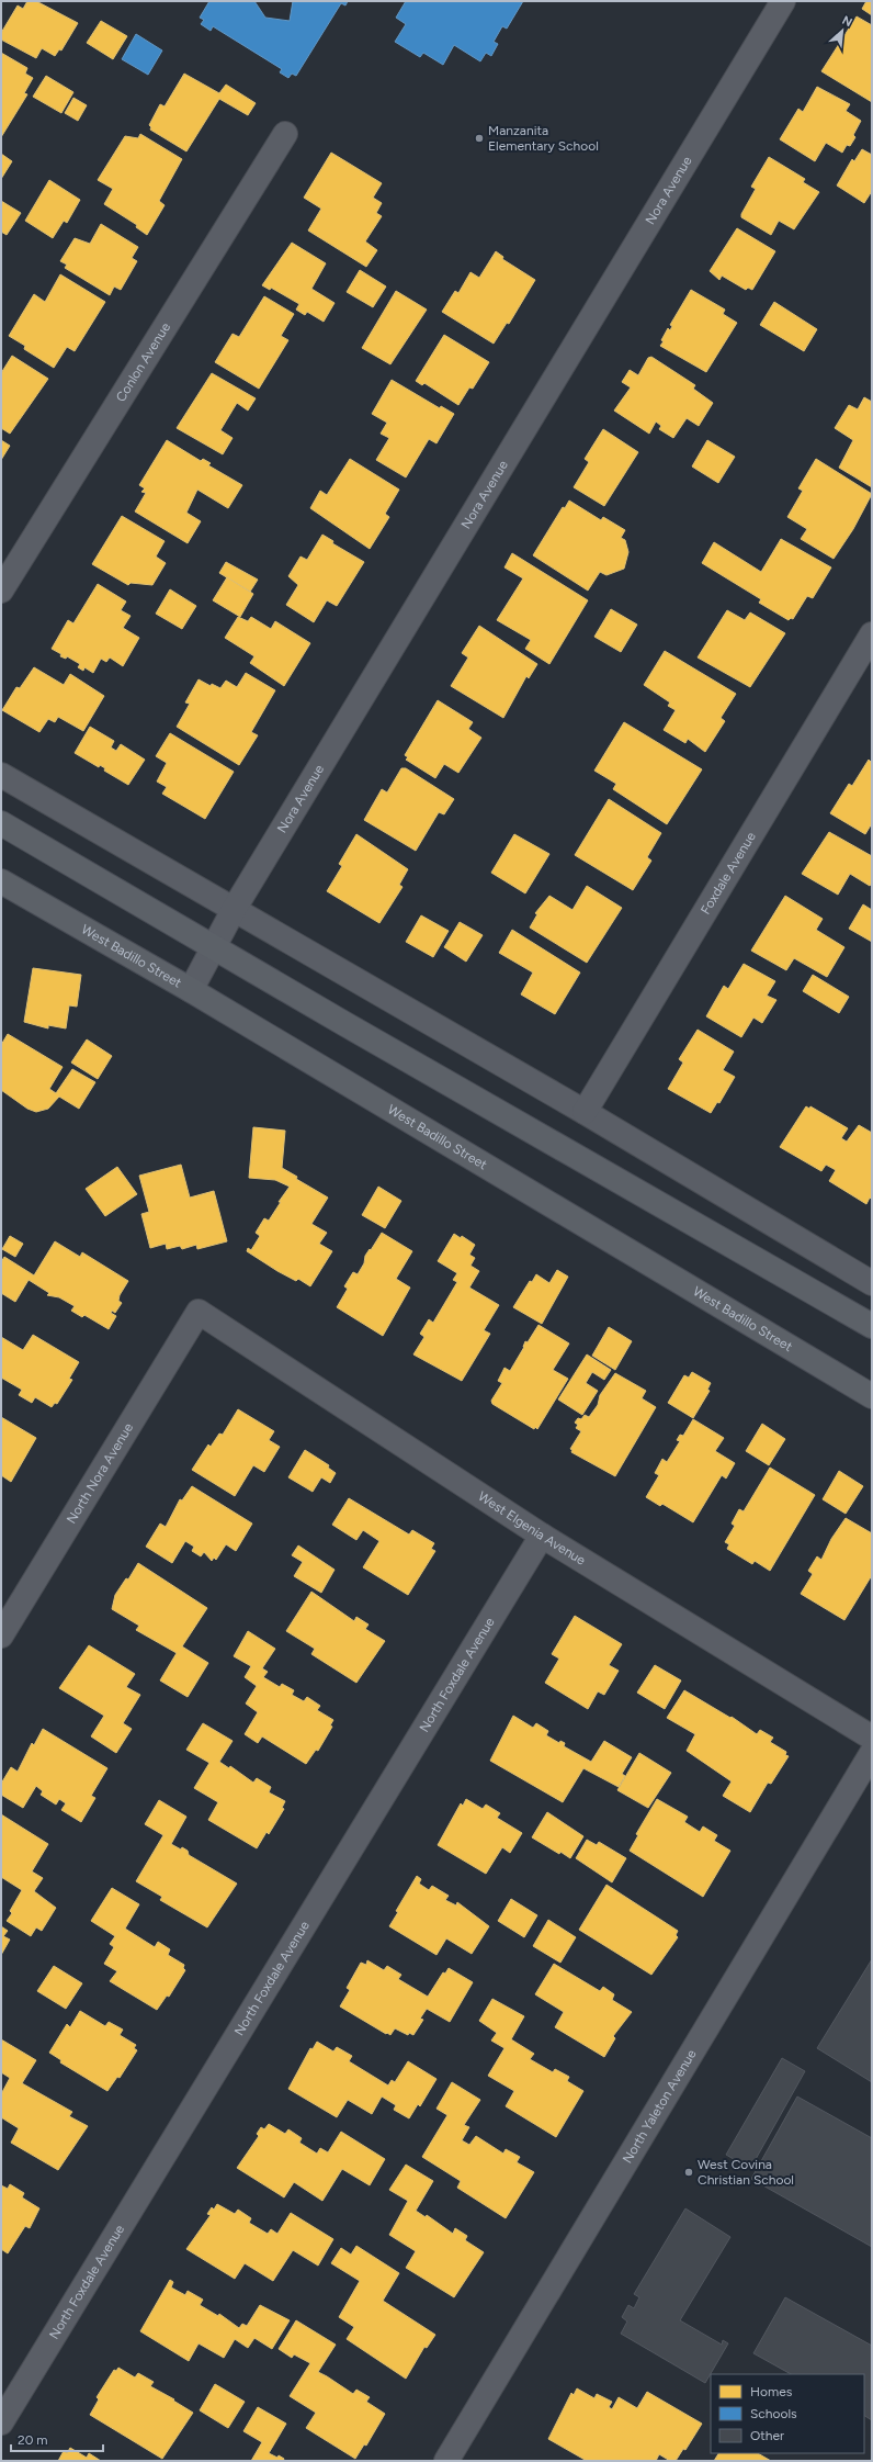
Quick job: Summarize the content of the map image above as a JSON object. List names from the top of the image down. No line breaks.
{"streets":{"main road":["West Badillo Street"],"street":["Nora Avenue","Conlon Avenue","Foxdale Avenue","North Nora Avenue","West Elgenia Avenue","North Foxdale Avenue","North Yaleton Avenue"]},"crossings":[["Nora Avenue","West Badillo Street"],["North Nora Avenue","West Elgenia Avenue"],["West Elgenia Avenue","North Foxdale Avenue"]],"places":["Manzanita Elementary School","West Covina Christian School"],"legend":["Homes","Schools","Other"],"scale_bar":"20 m","north":"top right"}
